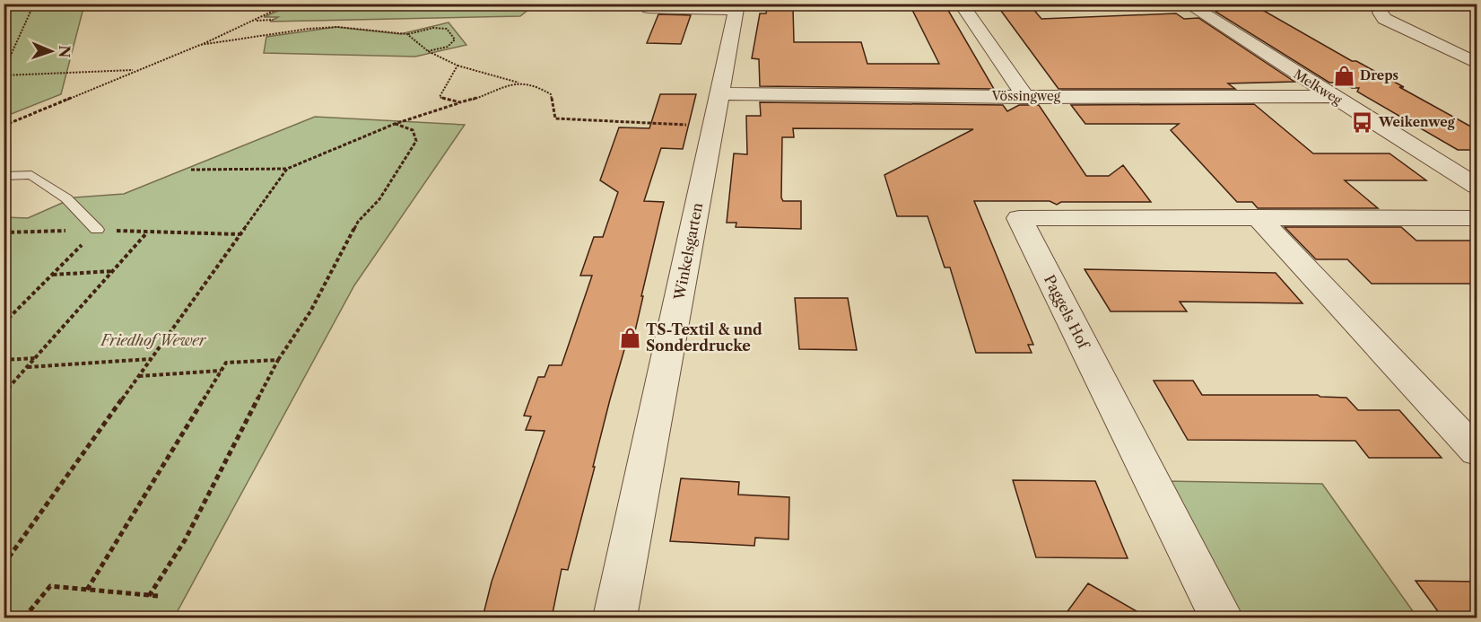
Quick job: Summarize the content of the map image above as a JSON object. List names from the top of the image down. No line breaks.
{"streets":{"street":["Melkweg","Vössingweg","Winkelsgarten","Paggels Hof"]},"crossings":[["Melkweg","Vössingweg"],["Vössingweg","Winkelsgarten"]],"parks":["Friedhof Wewer"],"places":{"shop":["Dreps","TS-Textil & und Sonderdrucke"],"bus stop":["Weikenweg"]},"north":"right"}
